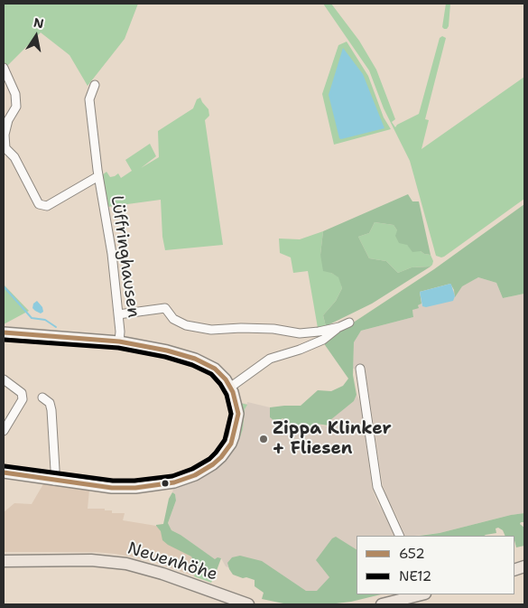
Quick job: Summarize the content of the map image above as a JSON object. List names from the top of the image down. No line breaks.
{"streets":{"main road":["Neuenhöhe"],"street":["Lüffringhausen"]},"places":["Zippa Klinker + Fliesen"],"lines":["transit line 652","transit line NE12"],"legend":["652","NE12"],"north":"top"}
